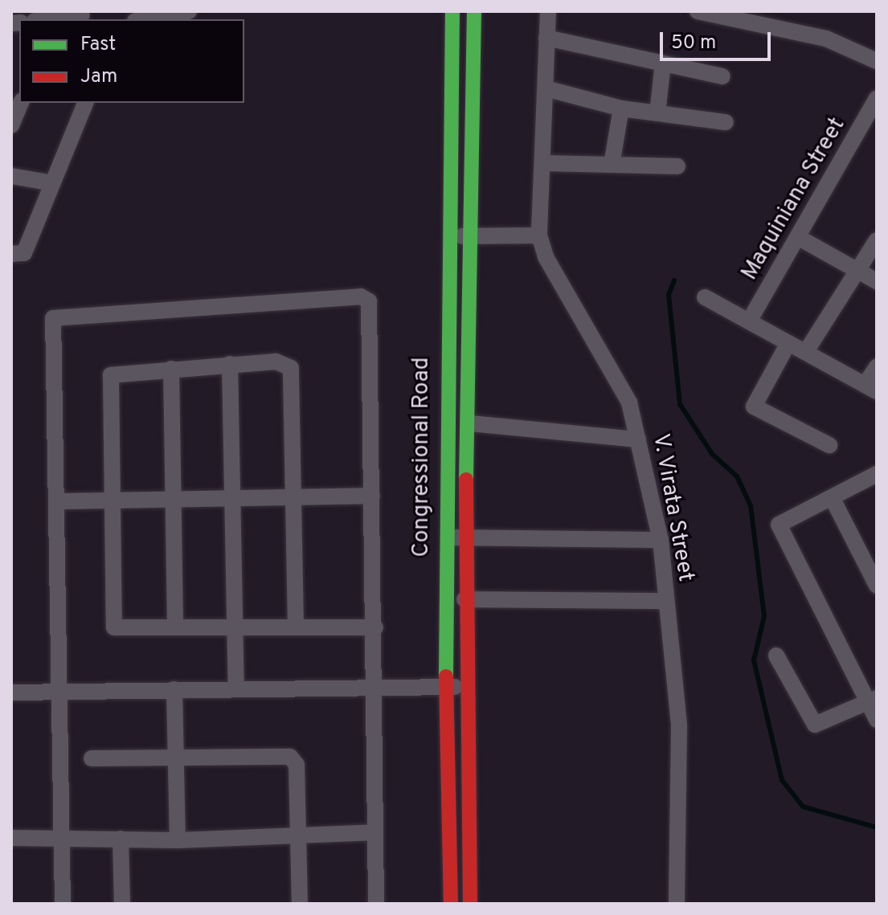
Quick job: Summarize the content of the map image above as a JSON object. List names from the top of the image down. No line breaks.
{"streets":{"main road":["Congressional Road"],"street":["Maquiniana Street","V. Virata Street"]},"legend":["Fast","Jam"],"scale_bar":"50 m"}
